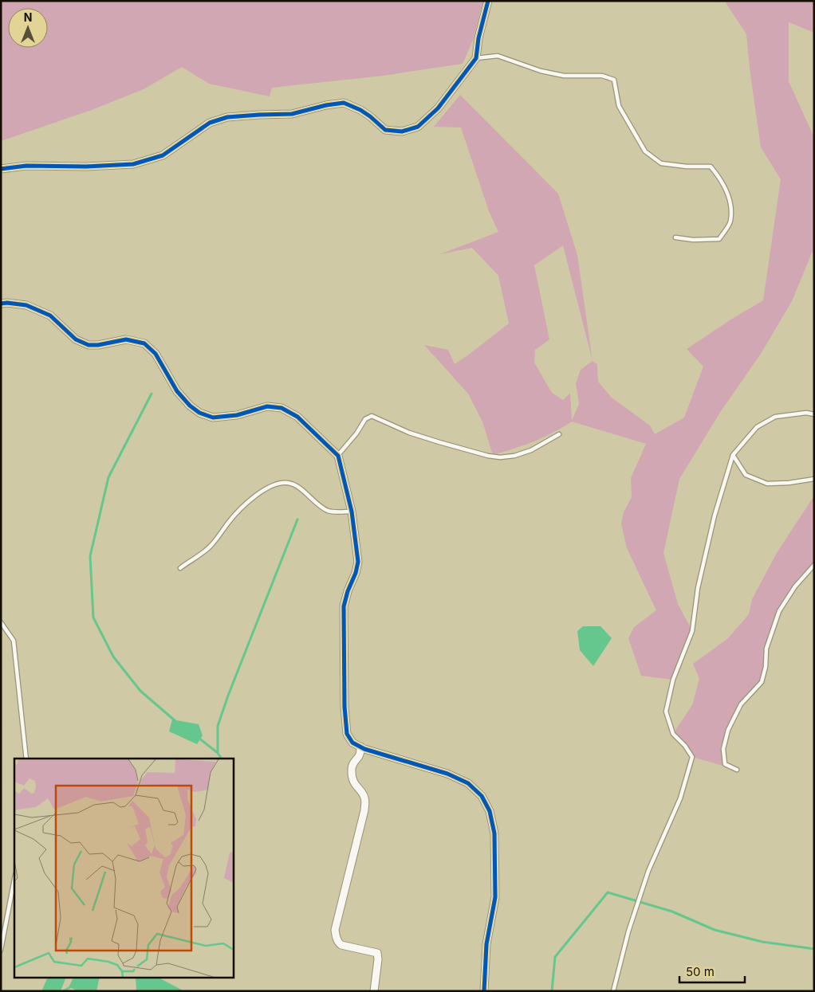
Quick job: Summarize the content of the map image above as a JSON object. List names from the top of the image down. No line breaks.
{"scale_bar":"50 m","north":"top"}
